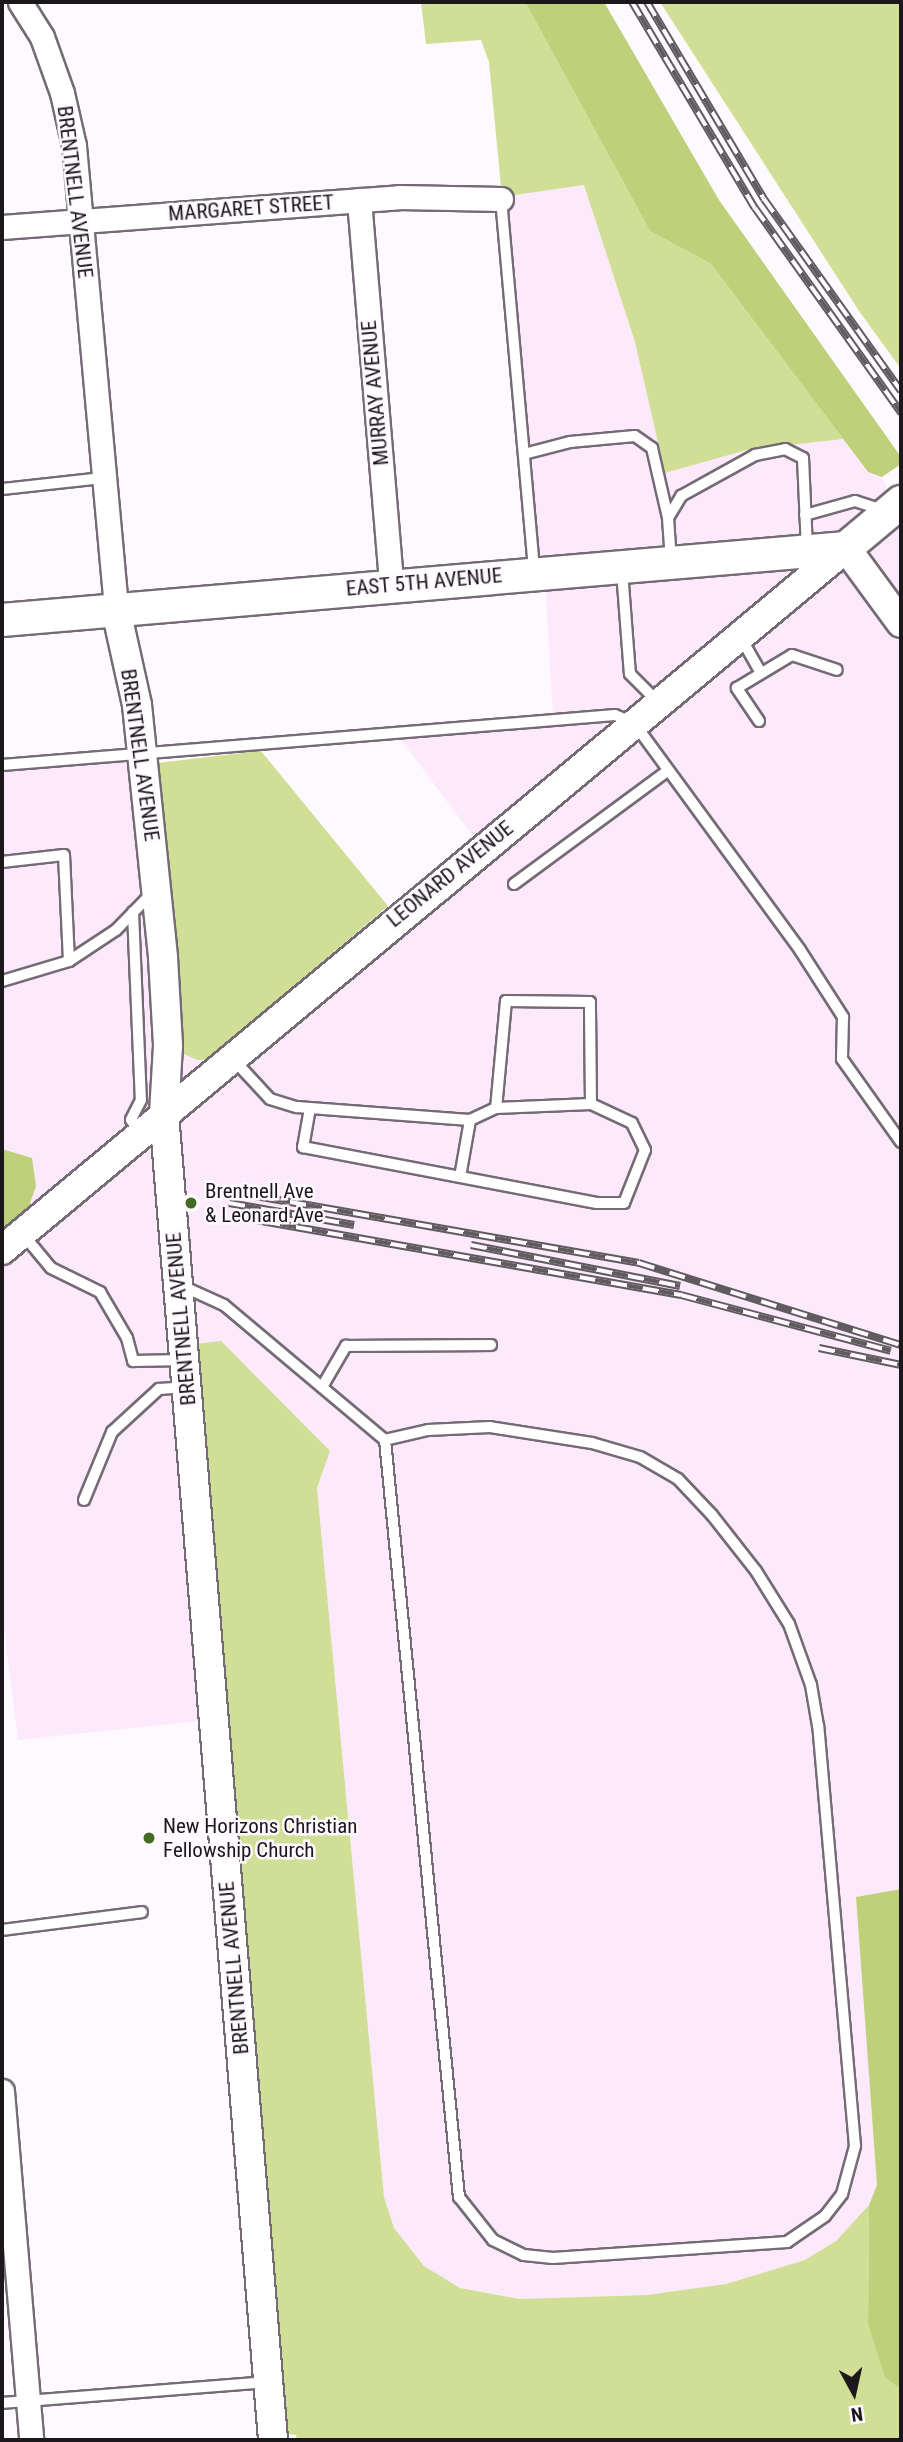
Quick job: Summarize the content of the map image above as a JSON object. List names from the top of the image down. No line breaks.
{"streets":{"main road":["EAST 5TH AVENUE","LEONARD AVENUE"],"street":["BRENTNELL AVENUE","MARGARET STREET","MURRAY AVENUE"]},"crossings":[["BRENTNELL AVENUE","MARGARET STREET"],["BRENTNELL AVENUE","EAST 5TH AVENUE"],["BRENTNELL AVENUE","LEONARD AVENUE"],["MARGARET STREET","MURRAY AVENUE"],["MURRAY AVENUE","EAST 5TH AVENUE"],["EAST 5TH AVENUE","LEONARD AVENUE"]],"places":["Brentnell Ave & Leonard Ave","New Horizons Christian Fellowship Church"],"north":"bottom"}
